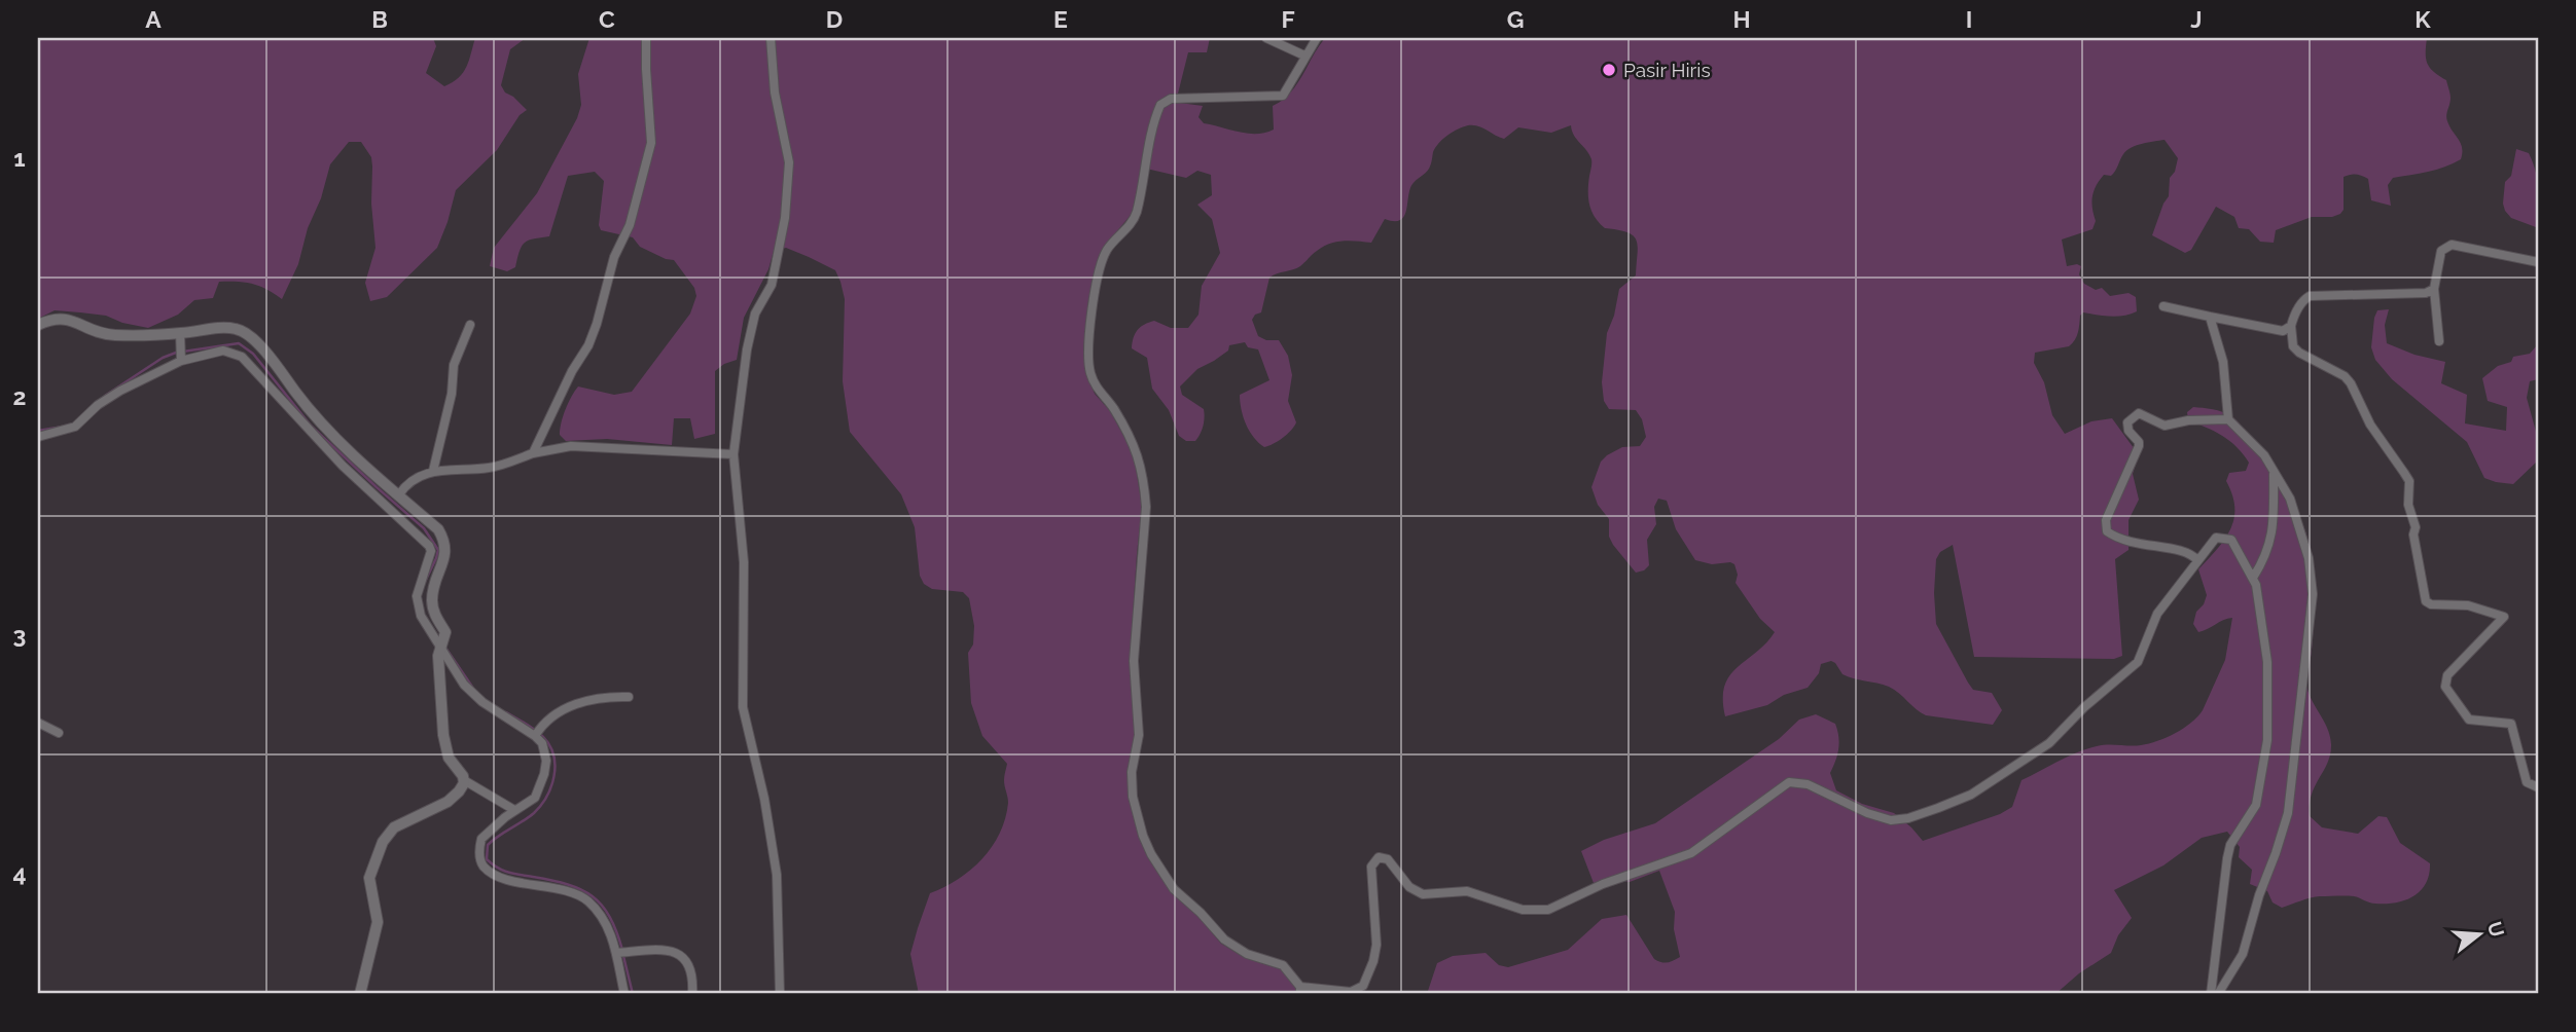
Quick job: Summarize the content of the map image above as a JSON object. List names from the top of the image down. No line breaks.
{"places":["Pasir Hiris"],"north":"right","grid":{"columns":["A","B","C","D","E","F","G","H","I","J","K"],"rows":["1","2","3","4"]}}
